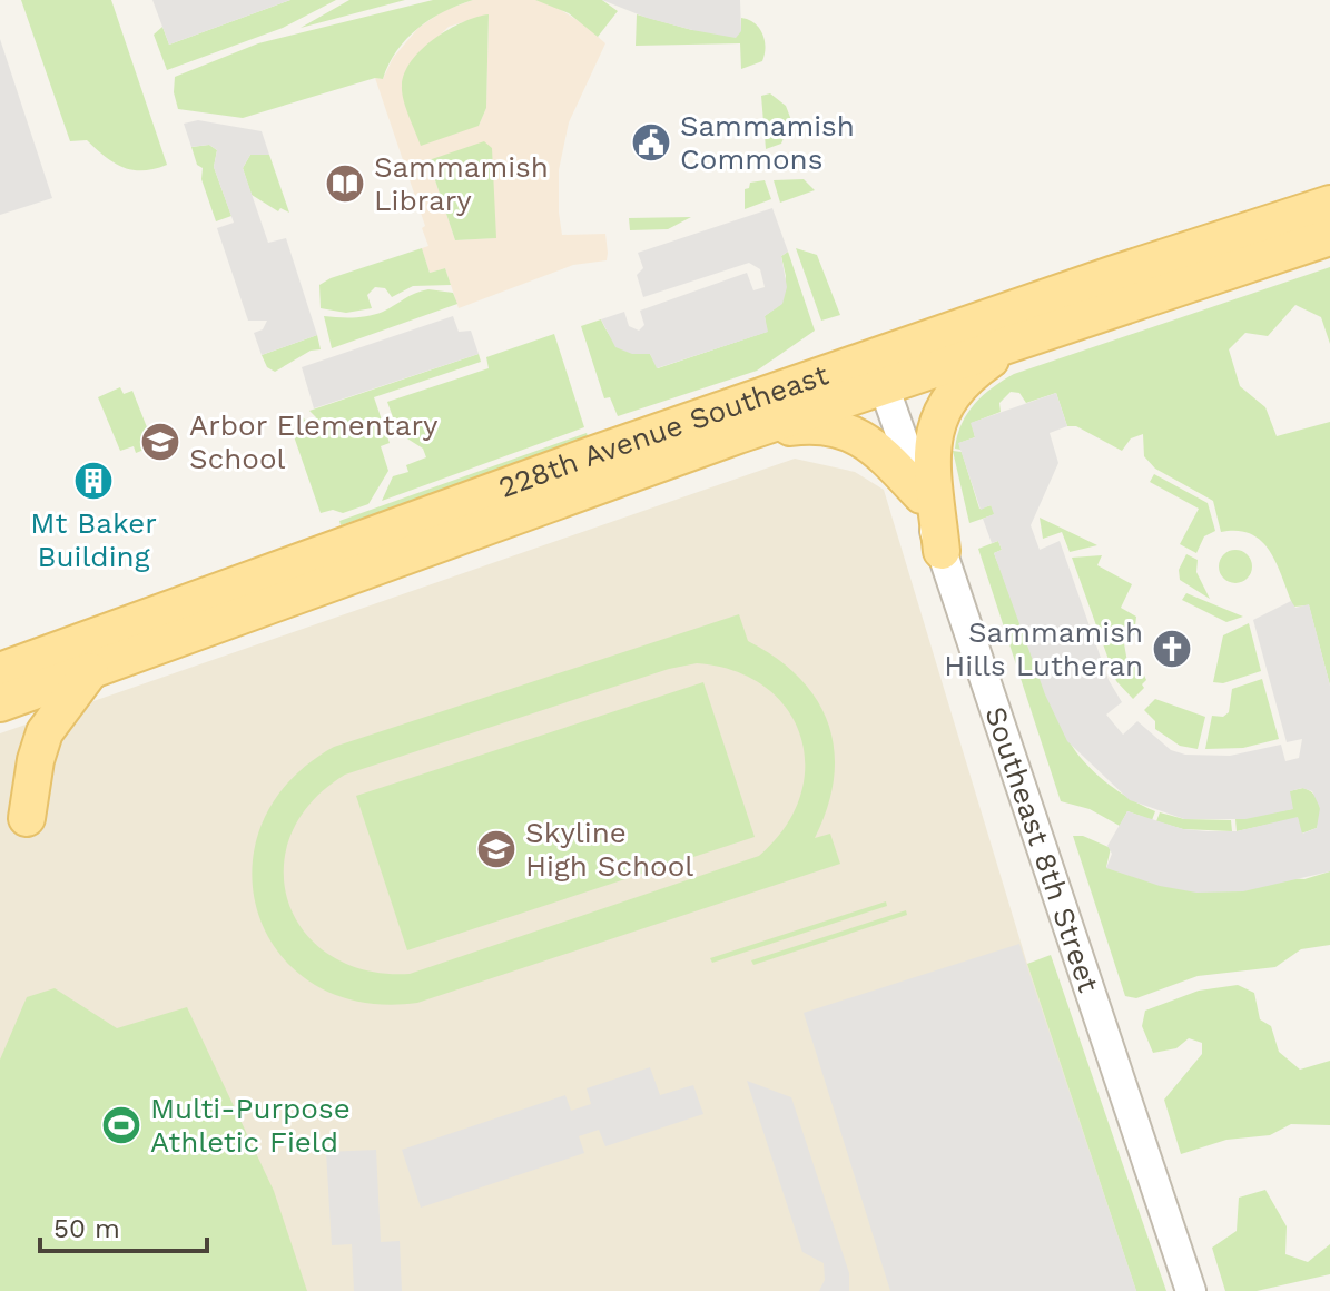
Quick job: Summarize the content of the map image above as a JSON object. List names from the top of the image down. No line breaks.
{"streets":{"main road":["228th Avenue Southeast"],"street":["Southeast 8th Street"]},"crossings":[["228th Avenue Southeast","Southeast 8th Street"]],"places":{"public building":["Sammamish Commons"],"library":["Sammamish Library"],"school or university":["Arbor Elementary School","Skyline High School"],"building":["Mt Baker Building"],"church":["Sammamish Hills Lutheran"],"sports":["Multi-Purpose Athletic Field"]},"scale_bar":"50 m"}
